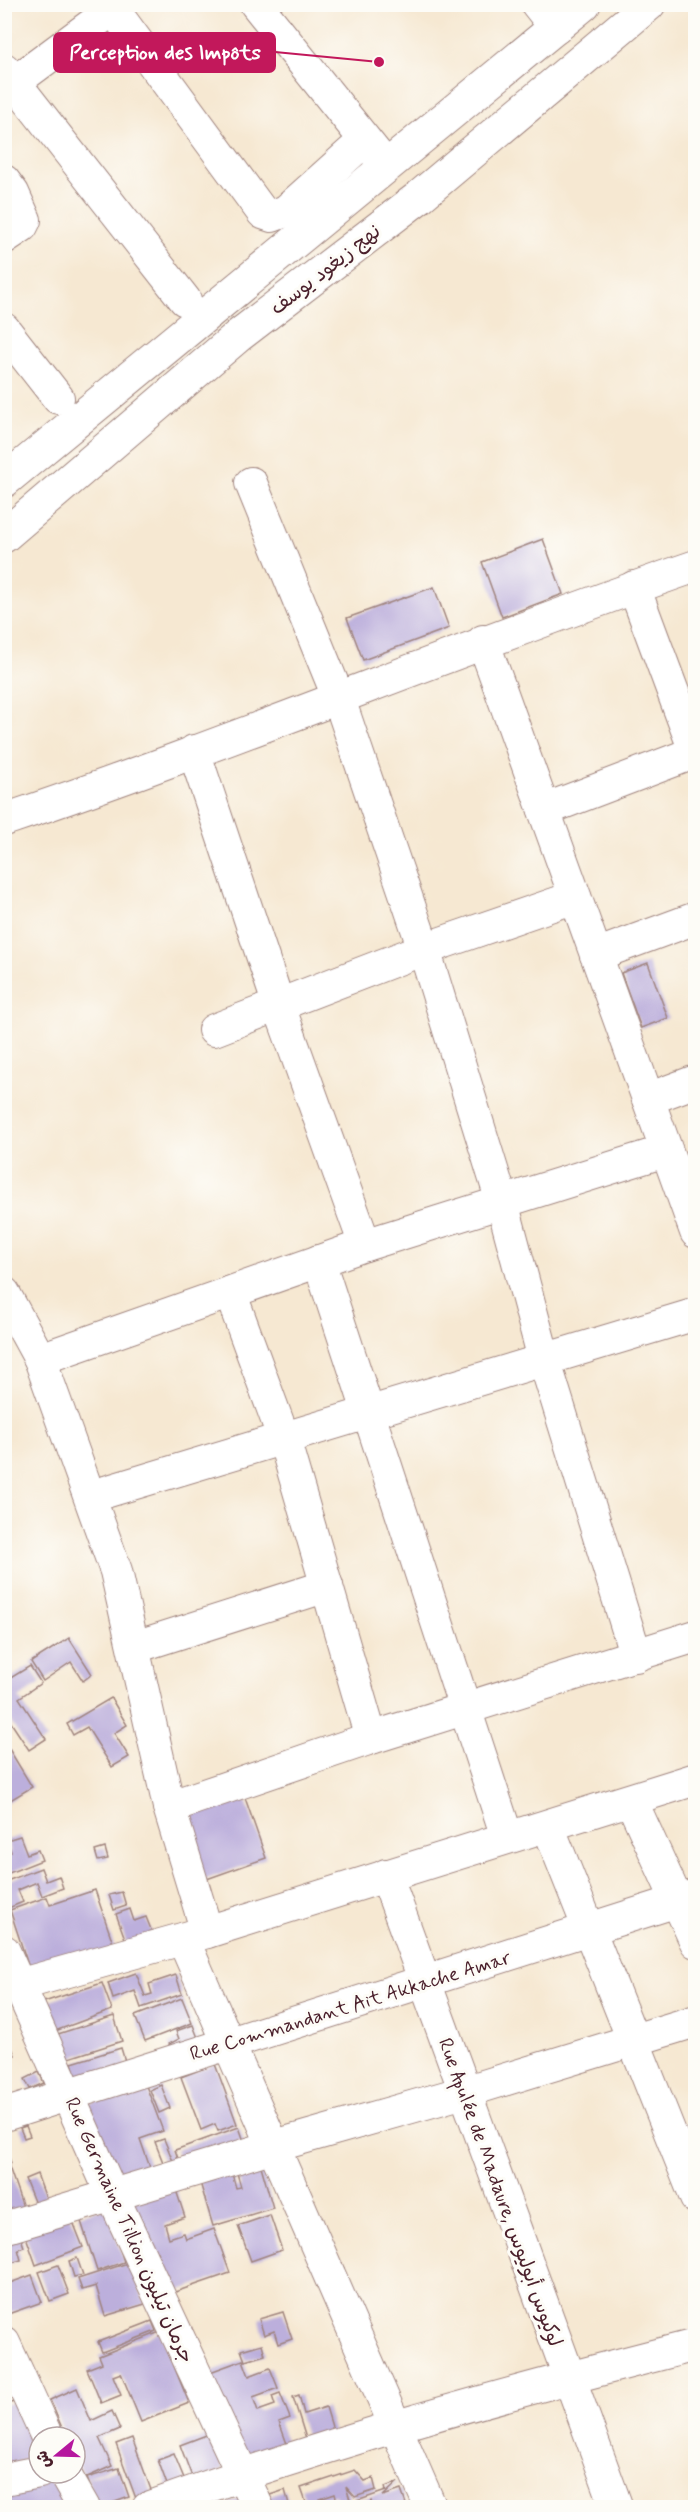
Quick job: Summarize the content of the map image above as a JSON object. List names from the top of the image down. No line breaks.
{"streets":{"highway":["نهج زيغود يوسف"],"street":["Rue Commandant Ait Akkache Amar","Rue Apulée de Madaure, لوكيوس أبوليوس","Rue Germaine Tillion جرمان تيليون"]},"crossings":[["Rue Commandant Ait Akkache Amar","Rue Apulée de Madaure, لوكيوس أبوليوس"],["Rue Commandant Ait Akkache Amar","Rue Germaine Tillion جرمان تيليون"]],"places":["Perception des Impôts"],"north":"left"}
